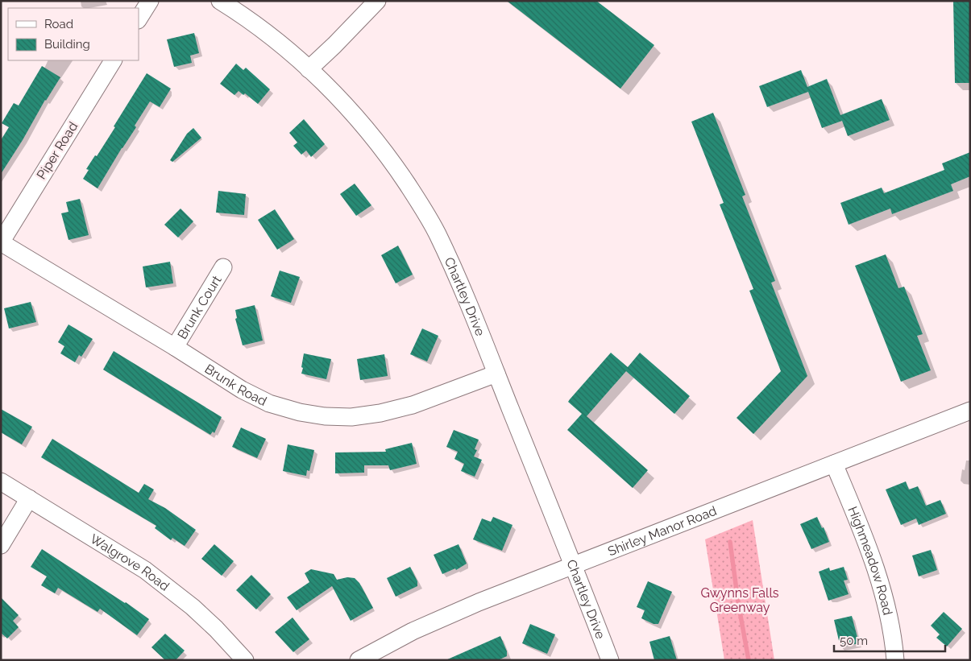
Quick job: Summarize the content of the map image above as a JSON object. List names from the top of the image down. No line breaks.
{"streets":{"street":["Piper Road","Chartley Drive","Brunk Court","Brunk Road","Shirley Manor Road","Highmeadow Road","Walgrove Road"]},"crossings":[["Piper Road","Brunk Road"],["Chartley Drive","Brunk Road"],["Chartley Drive","Shirley Manor Road"],["Brunk Court","Brunk Road"],["Shirley Manor Road","Highmeadow Road"]],"parks":["Gwynns Falls Greenway"],"legend":["Road","Building"],"scale_bar":"50 m"}
